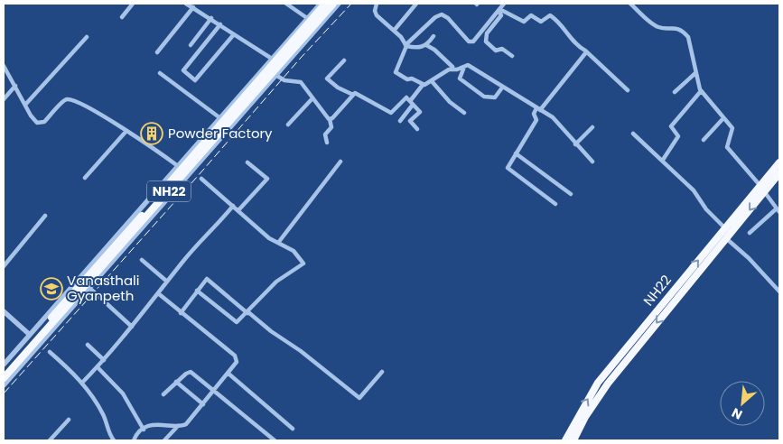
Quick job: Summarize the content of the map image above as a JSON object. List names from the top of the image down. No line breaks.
{"streets":{"highway":["NH22"]},"places":{"building":["Powder Factory"],"school or university":["Vanasthali Gyanpeth"]},"north":"bottom left"}
